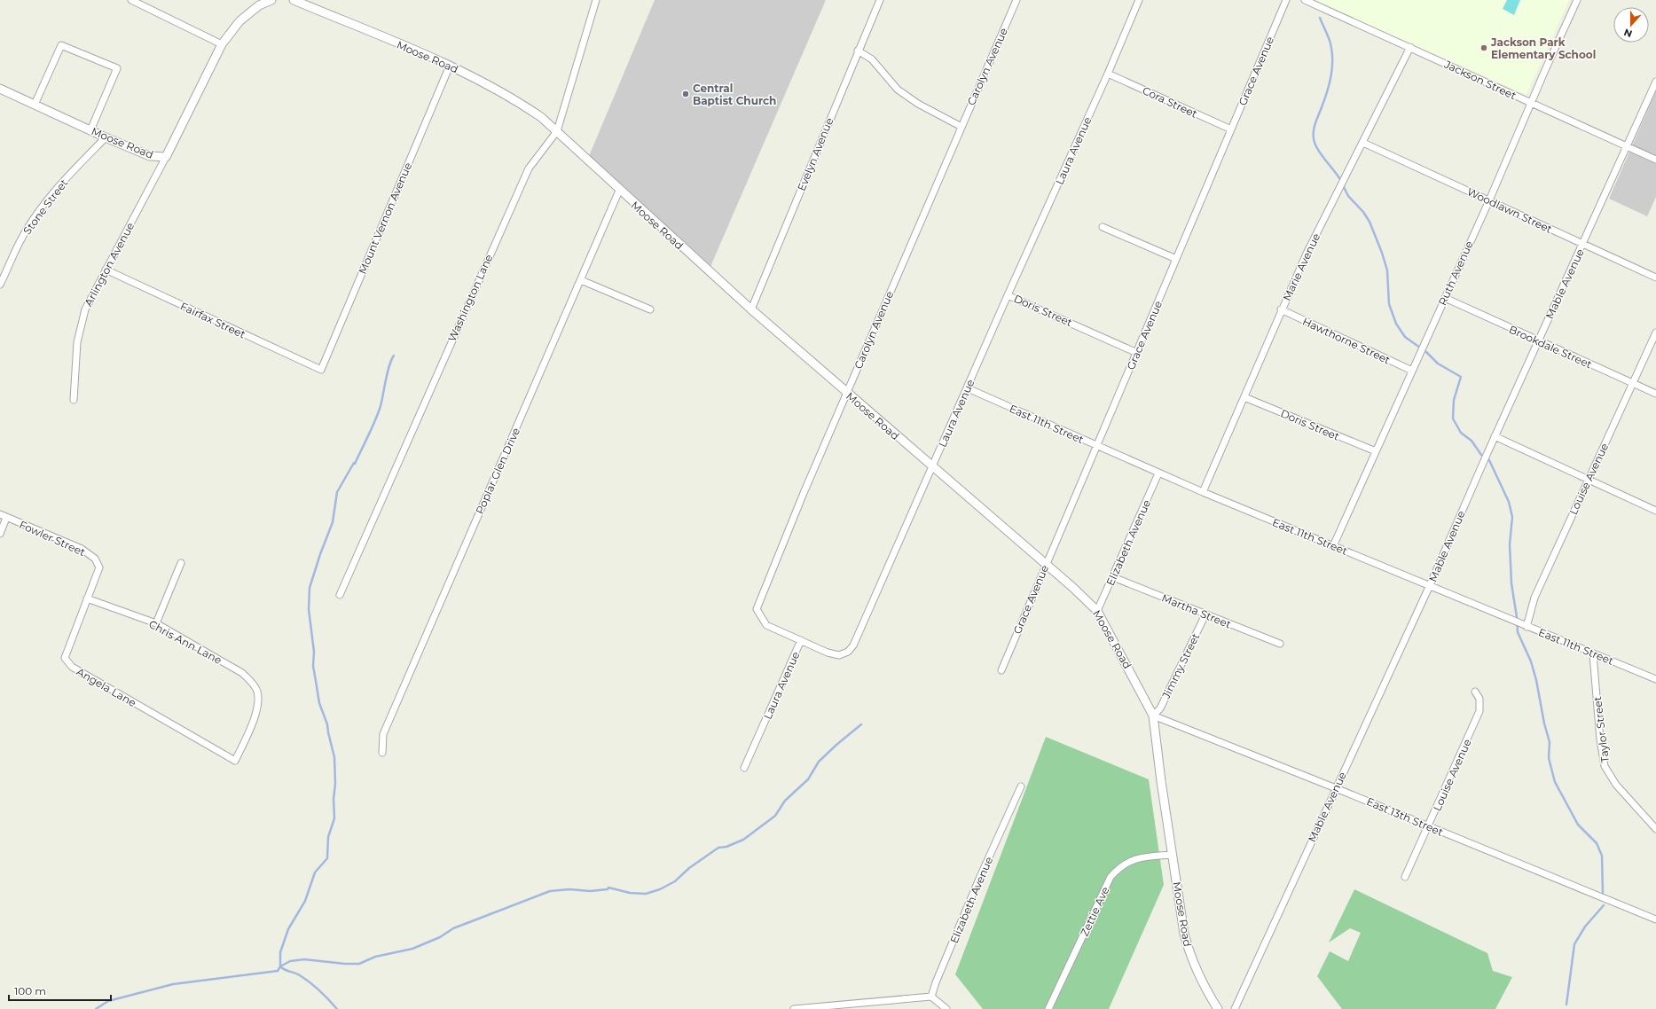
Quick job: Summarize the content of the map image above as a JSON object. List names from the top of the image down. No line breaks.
{"streets":{"street":["Moose Road","Carolyn Avenue","Grace Avenue","Jackson Street","Cora Street","Laura Avenue","Evelyn Avenue","Stone Street","Woodlawn Street","Mount Vernon Avenue","Arlington Avenue","Marie Avenue","Ruth Avenue","Mable Avenue","Washington Lane","Doris Street","Fairfax Street","Hawthorne Street","Brookdale Street","East 11th Street","Poplar Glen Drive","Louise Avenue","Fowler Street","Elizabeth Avenue","Martha Street","Chris Ann Lane","Jimmy Street","Angela Lane","Taylor Street","East 13th Street","Zettie Ave"]},"crossings":[["Moose Road","Carolyn Avenue"],["Moose Road","Grace Avenue"],["Moose Road","Laura Avenue"],["Moose Road","Evelyn Avenue"],["Moose Road","Stone Street"],["Moose Road","Mount Vernon Avenue"],["Moose Road","Arlington Avenue"],["Moose Road","Washington Lane"],["Moose Road","Poplar Glen Drive"],["Moose Road","Elizabeth Avenue"],["Moose Road","Jimmy Street"],["Moose Road","East 13th Street"],["Moose Road","Zettie Ave"],["Carolyn Avenue","Laura Avenue"],["Grace Avenue","Cora Street"],["Grace Avenue","Doris Street"],["Grace Avenue","East 11th Street"],["Jackson Street","Marie Avenue"],["Jackson Street","Ruth Avenue"],["Jackson Street","Mable Avenue"],["Cora Street","Laura Avenue"],["Laura Avenue","Doris Street"],["Laura Avenue","East 11th Street"],["Woodlawn Street","Marie Avenue"],["Woodlawn Street","Ruth Avenue"],["Woodlawn Street","Mable Avenue"],["Mount Vernon Avenue","Fairfax Street"],["Arlington Avenue","Fairfax Street"],["Marie Avenue","Doris Street"],["Marie Avenue","Hawthorne Street"],["Marie Avenue","East 11th Street"],["Ruth Avenue","Doris Street"],["Ruth Avenue","Hawthorne Street"],["Ruth Avenue","Brookdale Street"],["Ruth Avenue","East 11th Street"],["Mable Avenue","Brookdale Street"],["Mable Avenue","East 11th Street"],["Mable Avenue","East 13th Street"],["Brookdale Street","Louise Avenue"],["East 11th Street","Louise Avenue"],["East 11th Street","Elizabeth Avenue"],["East 11th Street","Taylor Street"],["Louise Avenue","East 13th Street"],["Fowler Street","Angela Lane"],["Elizabeth Avenue","Martha Street"],["Martha Street","Jimmy Street"],["Chris Ann Lane","Angela Lane"],["Jimmy Street","East 13th Street"]],"places":["Jackson Park Elementary School","Central Baptist Church"],"scale_bar":"100 m","north":"bottom"}
